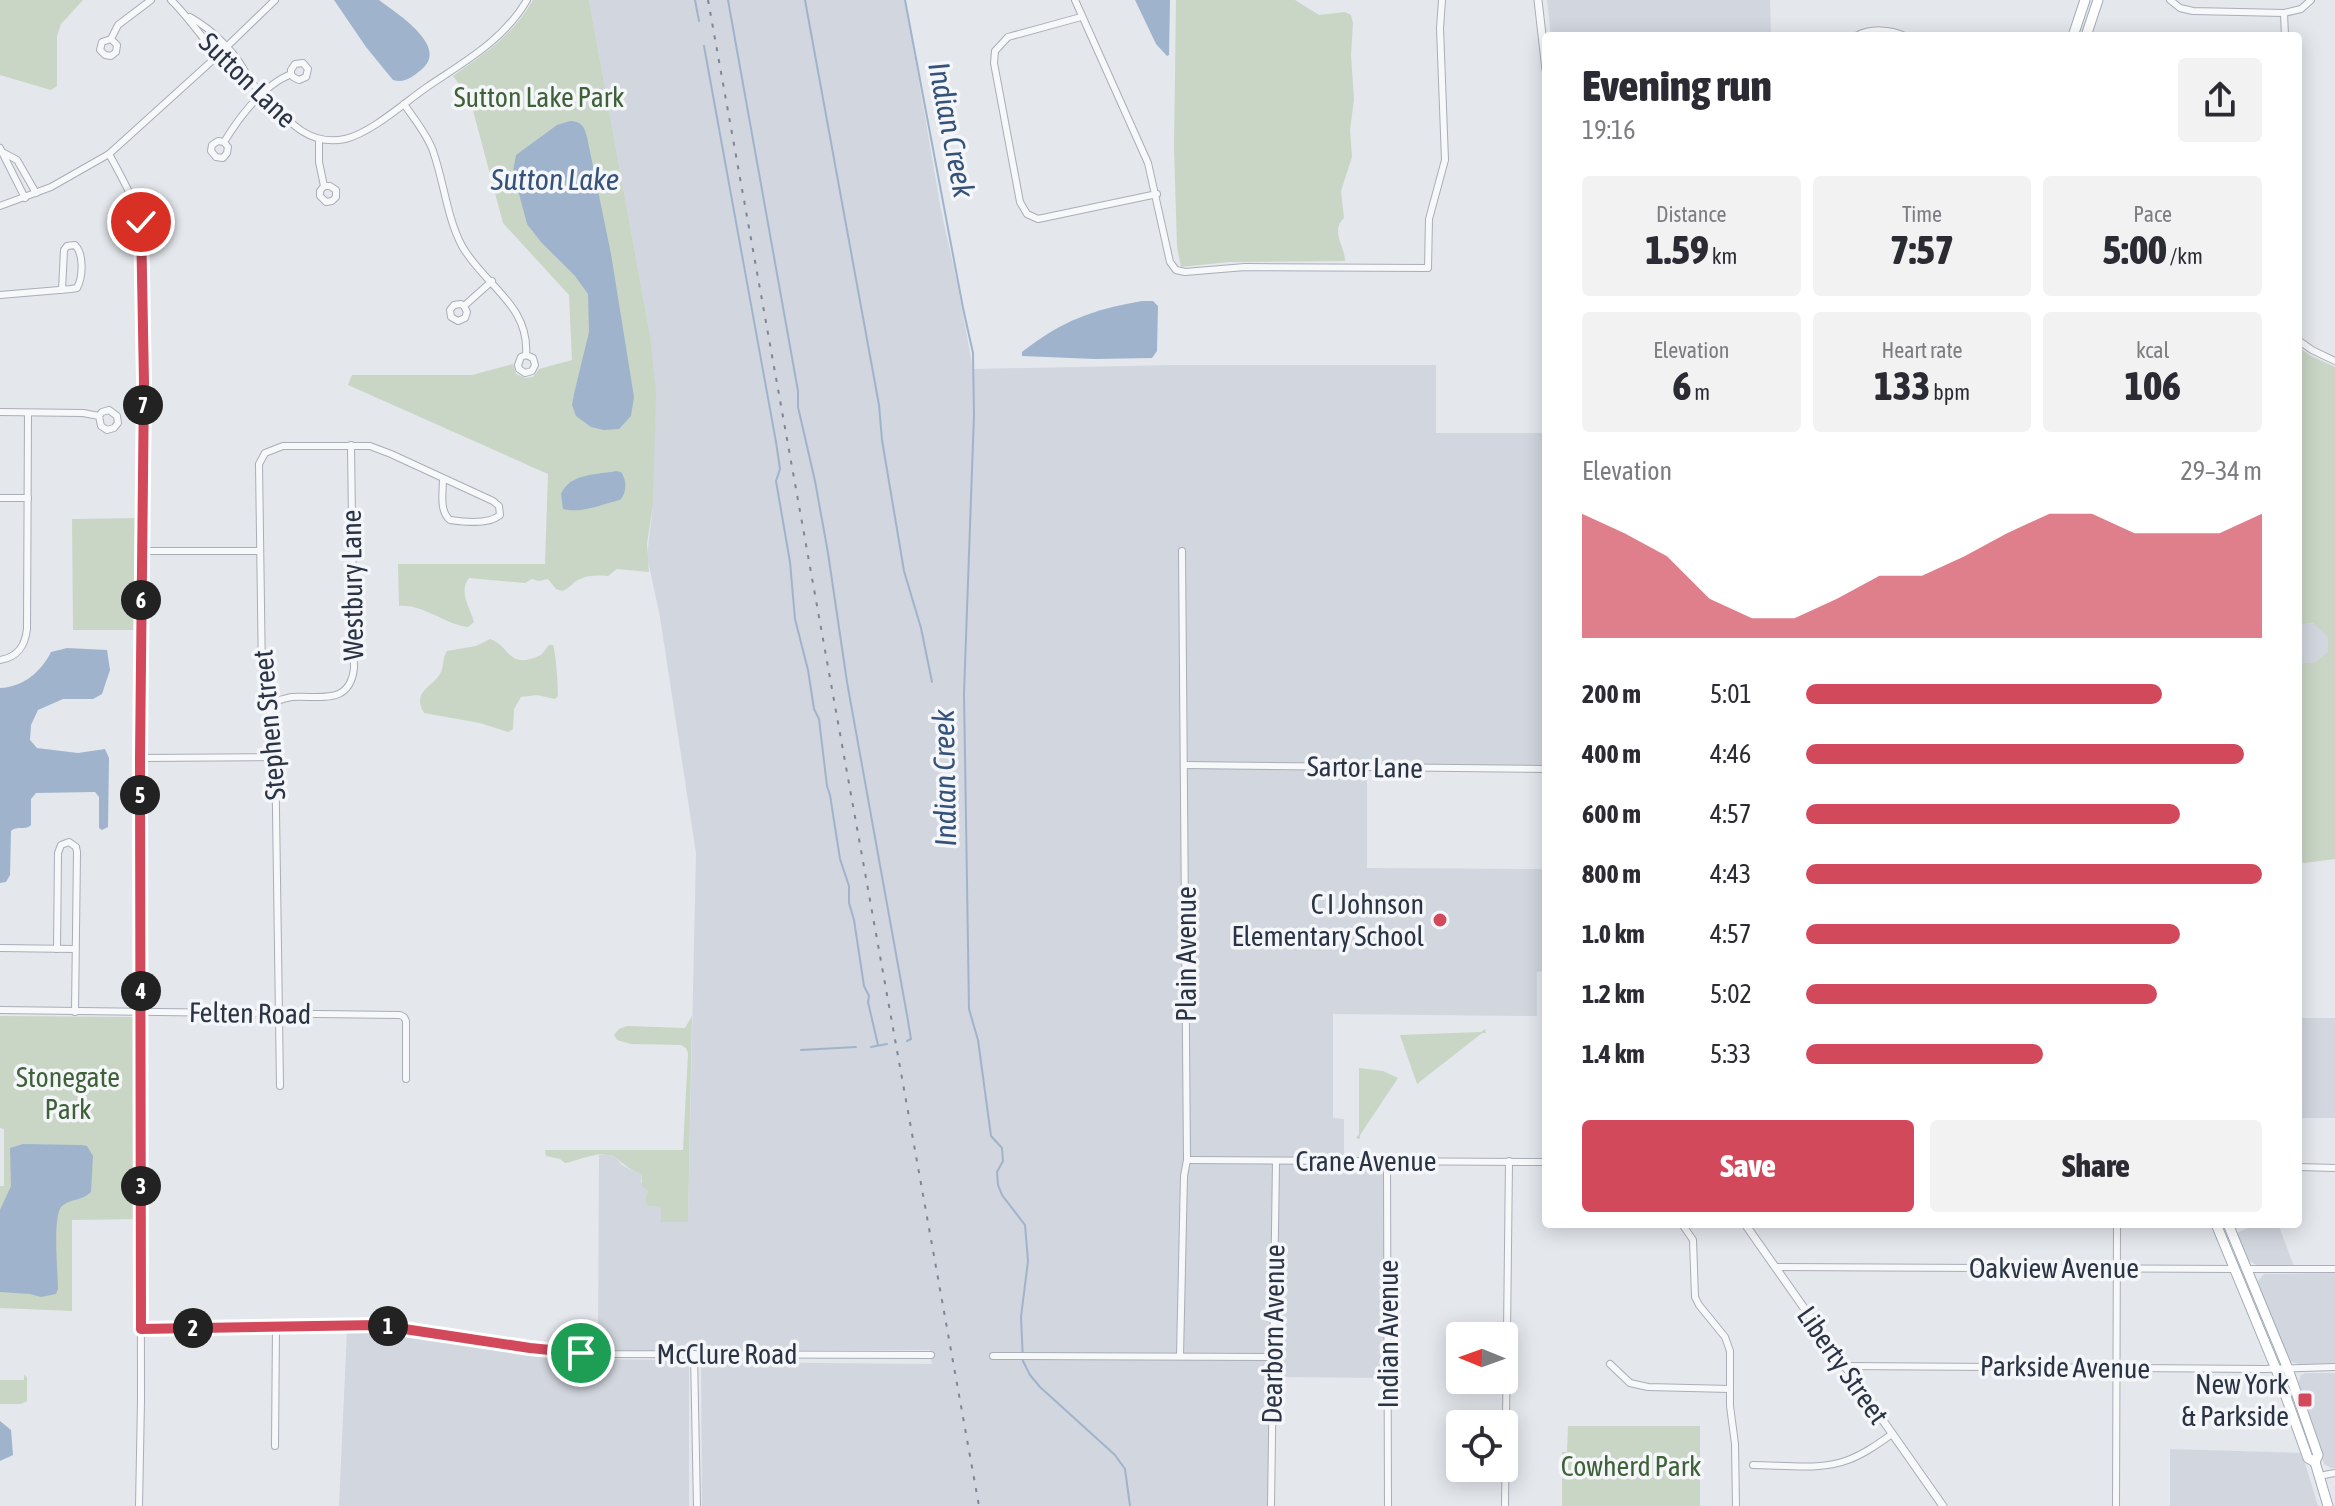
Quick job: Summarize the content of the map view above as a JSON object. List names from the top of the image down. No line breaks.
{"streets":{"street":["Sutton Lane","Westbury Lane","Stephen Street","Sartor Lane","Plain Avenue","Felten Road","Crane Avenue","Oakview Avenue","Dearborn Avenue","Indian Avenue","McClure Road","Liberty Street","Parkside Avenue"]},"crossings":[["Westbury Lane","Stephen Street"],["Stephen Street","Felten Road"],["Sartor Lane","Plain Avenue"],["Plain Avenue","Crane Avenue"],["Crane Avenue","Dearborn Avenue"],["Crane Avenue","Indian Avenue"],["Oakview Avenue","Liberty Street"],["Liberty Street","Parkside Avenue"]],"water":["Indian Creek","Sutton Lake"],"parks":["Sutton Lake Park","Stonegate Park","Cowherd Park"],"places":{"other":["C I Johnson Elementary School"],"transit":["New York & Parkside"]},"north":"left","page":{"heading":["Evening run","19:16"],"stats":[["Distance","1.59 km"],["Time","7:57"],["Pace","5:00 /km"],["Elevation","6 m"],["Heart rate","133 bpm"],["kcal","106"]],"pins":["7","6","5","4","3","1","2"],"chart":["Elevation","29–34 m"],"list":[{"name":"200 m","note":"5:01"},{"name":"400 m","note":"4:46"},{"name":"600 m","note":"4:57"},{"name":"800 m","note":"4:43"},{"name":"1.0 km","note":"4:57"},{"name":"1.2 km","note":"5:02"},{"name":"1.4 km","note":"5:33"}],"buttons":["Save","Share"]}}
